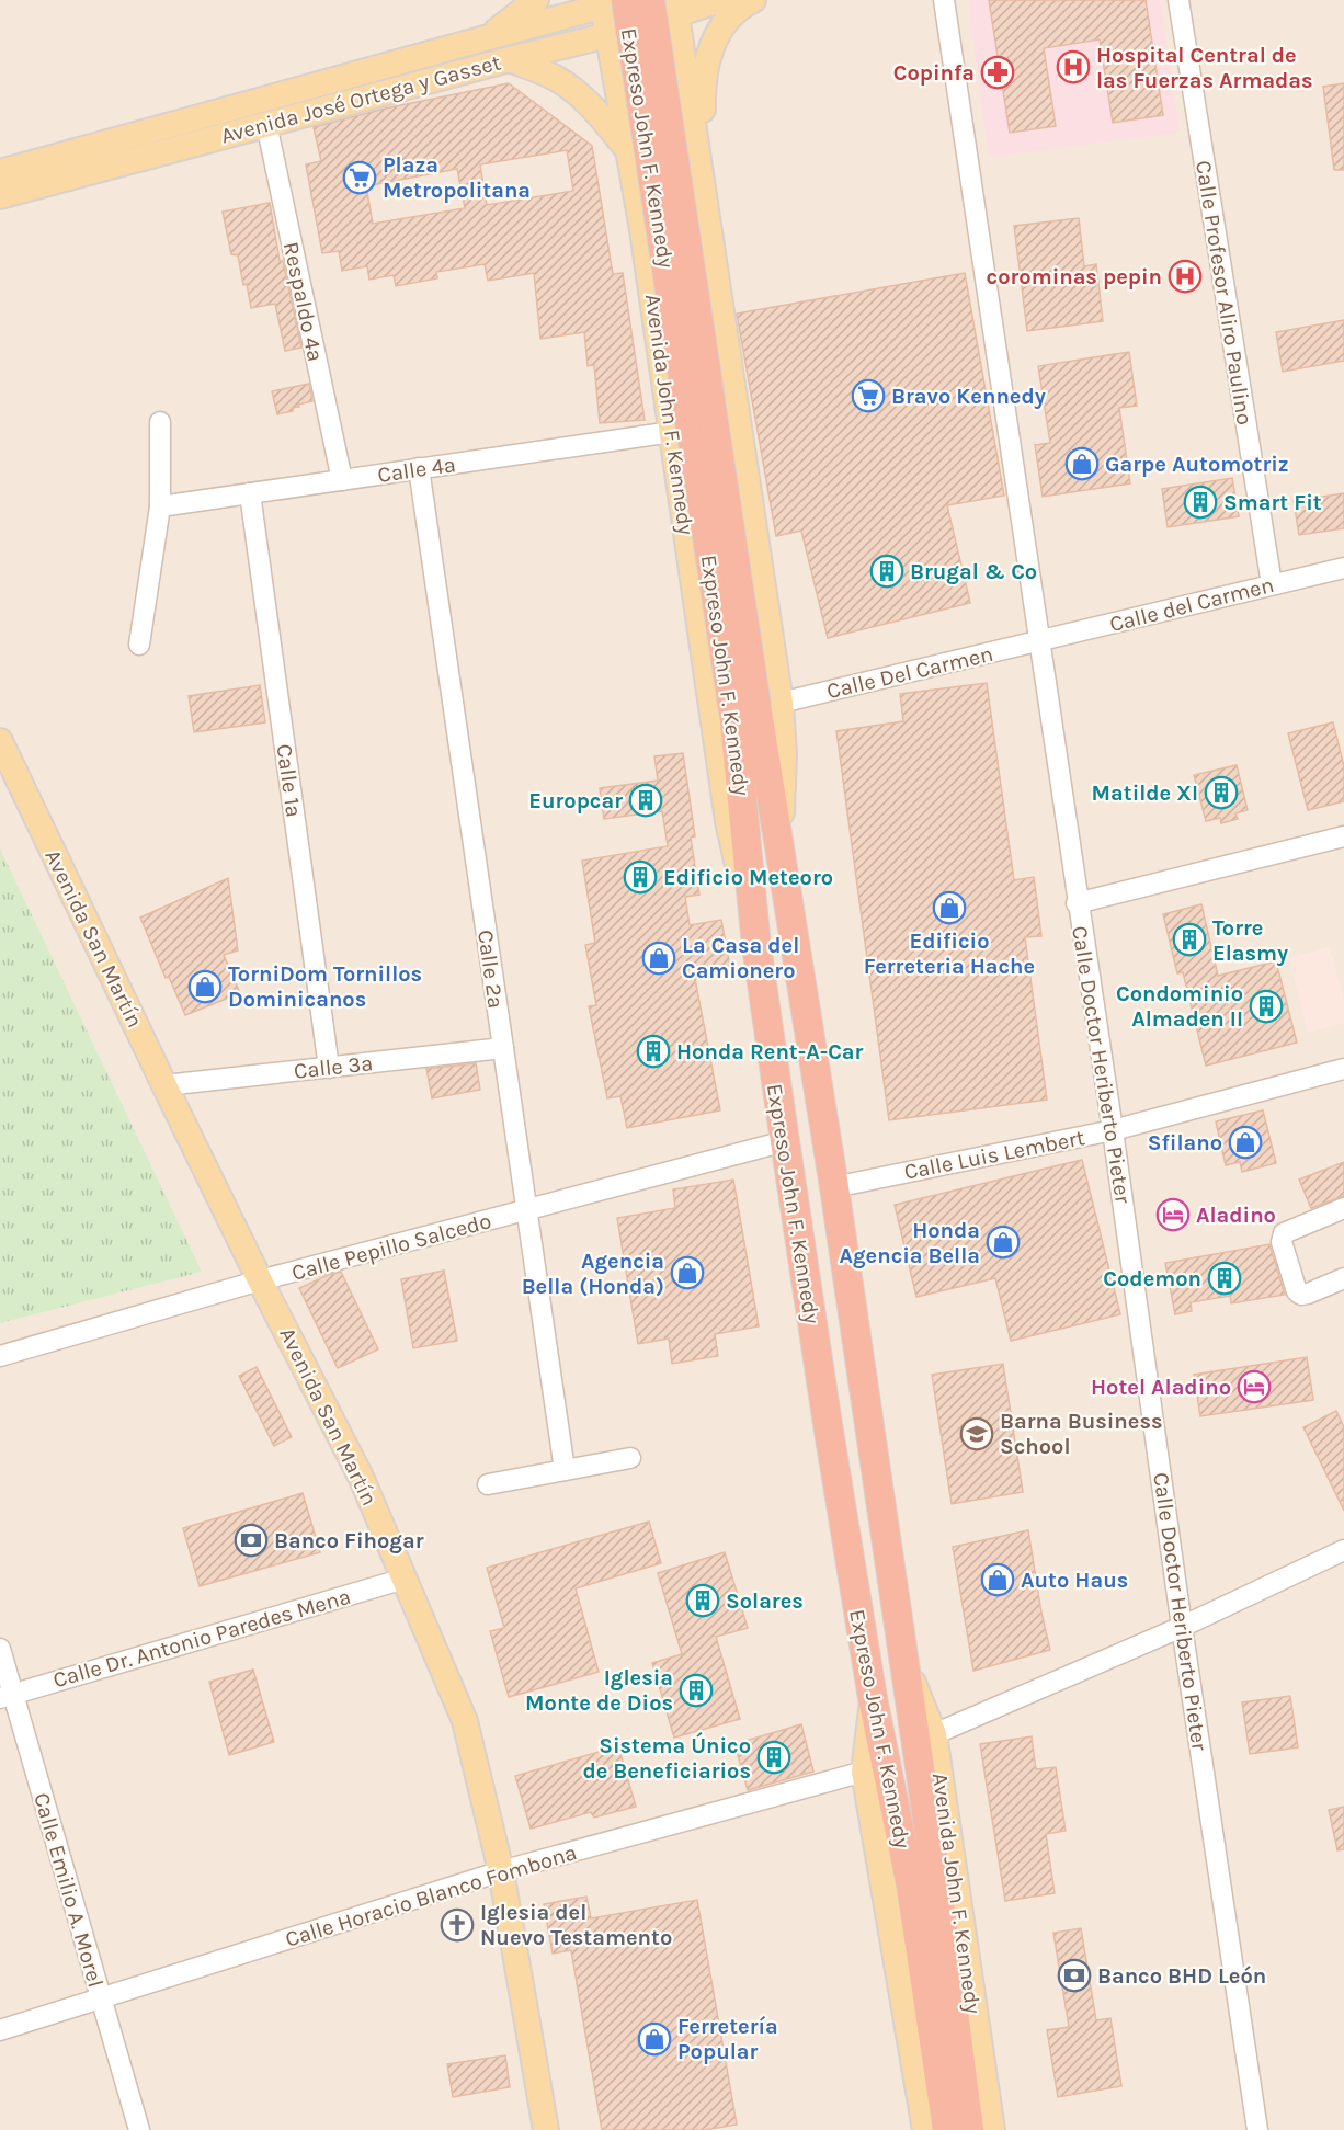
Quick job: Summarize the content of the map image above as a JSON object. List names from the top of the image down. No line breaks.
{"streets":{"highway":["Expreso John F. Kennedy"],"main road":["Avenida José Ortega y Gasset","Avenida John F. Kennedy","Avenida San Martín"],"street":["Calle Profesor Aliro Paulino","Respaldo 4a","Calle 4a","Calle del Carmen","Calle Del Carmen","Calle 1a","Calle 2a","Calle Doctor Heriberto Pieter","Calle 3a","Calle Luis Lembert","Calle Pepillo Salcedo","Calle Dr. Antonio Paredes Mena","Calle Emilio A. Morel","Calle Horacio Blanco Fombona"]},"crossings":[["Avenida José Ortega y Gasset","Expreso John F. Kennedy"],["Avenida José Ortega y Gasset","Respaldo 4a"],["Avenida José Ortega y Gasset","Avenida John F. Kennedy"],["Expreso John F. Kennedy","Avenida John F. Kennedy"],["Expreso John F. Kennedy","Calle Del Carmen"],["Expreso John F. Kennedy","Calle Luis Lembert"],["Expreso John F. Kennedy","Calle Pepillo Salcedo"],["Calle Profesor Aliro Paulino","Calle del Carmen"],["Respaldo 4a","Calle 4a"],["Avenida John F. Kennedy","Calle 4a"],["Calle 4a","Calle 1a"],["Calle 4a","Calle 2a"],["Calle del Carmen","Calle Del Carmen"],["Calle del Carmen","Calle Doctor Heriberto Pieter"],["Calle Del Carmen","Calle Doctor Heriberto Pieter"],["Calle 1a","Calle 3a"],["Avenida San Martín","Calle 3a"],["Avenida San Martín","Calle Pepillo Salcedo"],["Avenida San Martín","Calle Dr. Antonio Paredes Mena"],["Avenida San Martín","Calle Horacio Blanco Fombona"],["Calle 2a","Calle 3a"],["Calle 2a","Calle Pepillo Salcedo"],["Calle Doctor Heriberto Pieter","Calle Luis Lembert"],["Calle Dr. Antonio Paredes Mena","Calle Emilio A. Morel"],["Calle Emilio A. Morel","Calle Horacio Blanco Fombona"]],"places":{"hospital":["Hospital Central de las Fuerzas Armadas","corominas pepin"],"pharmacy":["Copinfa"],"supermarket":["Plaza Metropolitana","Bravo Kennedy"],"shop":["Garpe Automotriz","Edificio Ferreteria Hache","La Casa del Camionero","TorniDom Tornillos Dominicanos","Sfilano","Honda Agencia Bella","Agencia Bella (Honda)","Auto Haus","Ferretería Popular"],"building":["Smart Fit","Brugal & Co","Matilde XI","Europcar","Edificio Meteoro","Torre Elasmy","Condominio Almaden II","Honda Rent-A-Car","Codemon","Solares","Iglesia Monte de Dios","Sistema Único de Beneficiarios"],"hotel":["Aladino","Hotel Aladino"],"school or university":["Barna Business School"],"bank":["Banco Fihogar","Banco BHD León"],"church":["Iglesia del Nuevo Testamento"]}}
